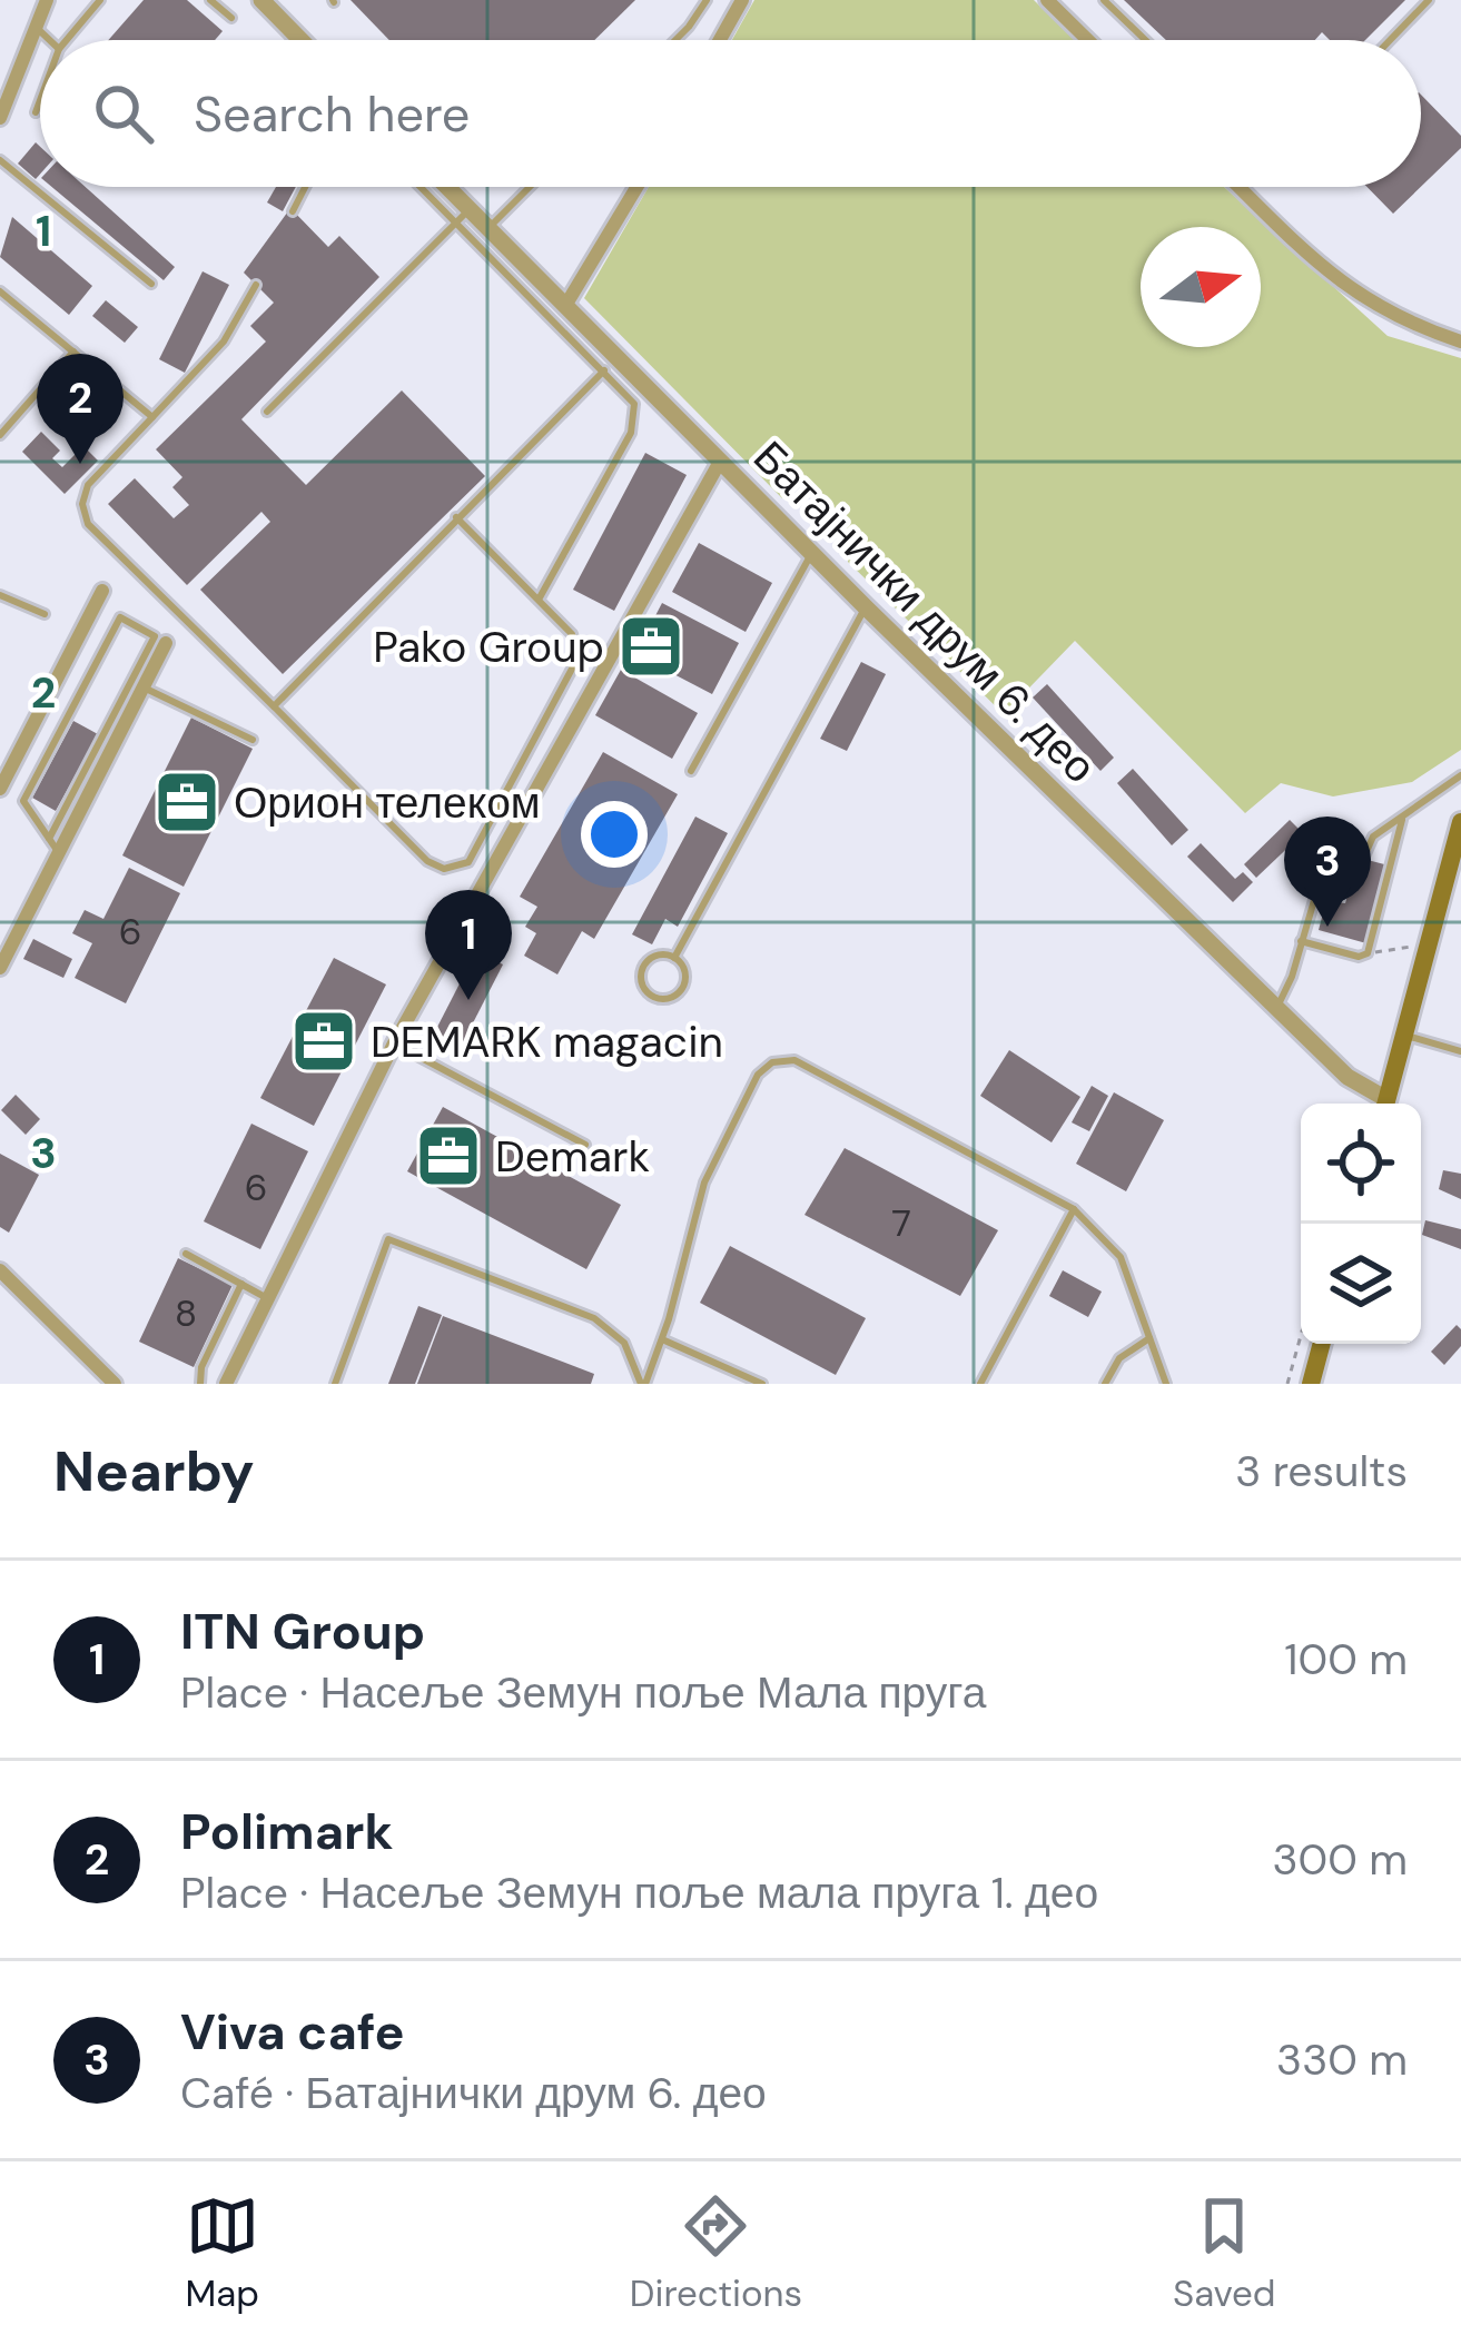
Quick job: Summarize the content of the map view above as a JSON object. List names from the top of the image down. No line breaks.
{"streets":{"street":["Батајнички друм 6. део"]},"places":{"office":["Pako Group","Орион телеком","DEMARK magacin","Demark"]},"house_numbers":["6","6","7","8"],"north":"right","page":{"search":"Search here","pins":["2","3","1"],"heading":["Nearby","3 results"],"list":[{"mark":"1","name":"ITN Group","note":"Place · Насеље Земун поље Мала пруга","value":"100 m"},{"mark":"2","name":"Polimark","note":"Place · Насеље Земун поље мала пруга 1. део","value":"300 m"},{"mark":"3","name":"Viva cafe","note":"Café · Батајнички друм 6. део","value":"330 m"}],"nav":["Map","Directions","Saved"]},"grid":{"rows":["1","2","3"]}}
